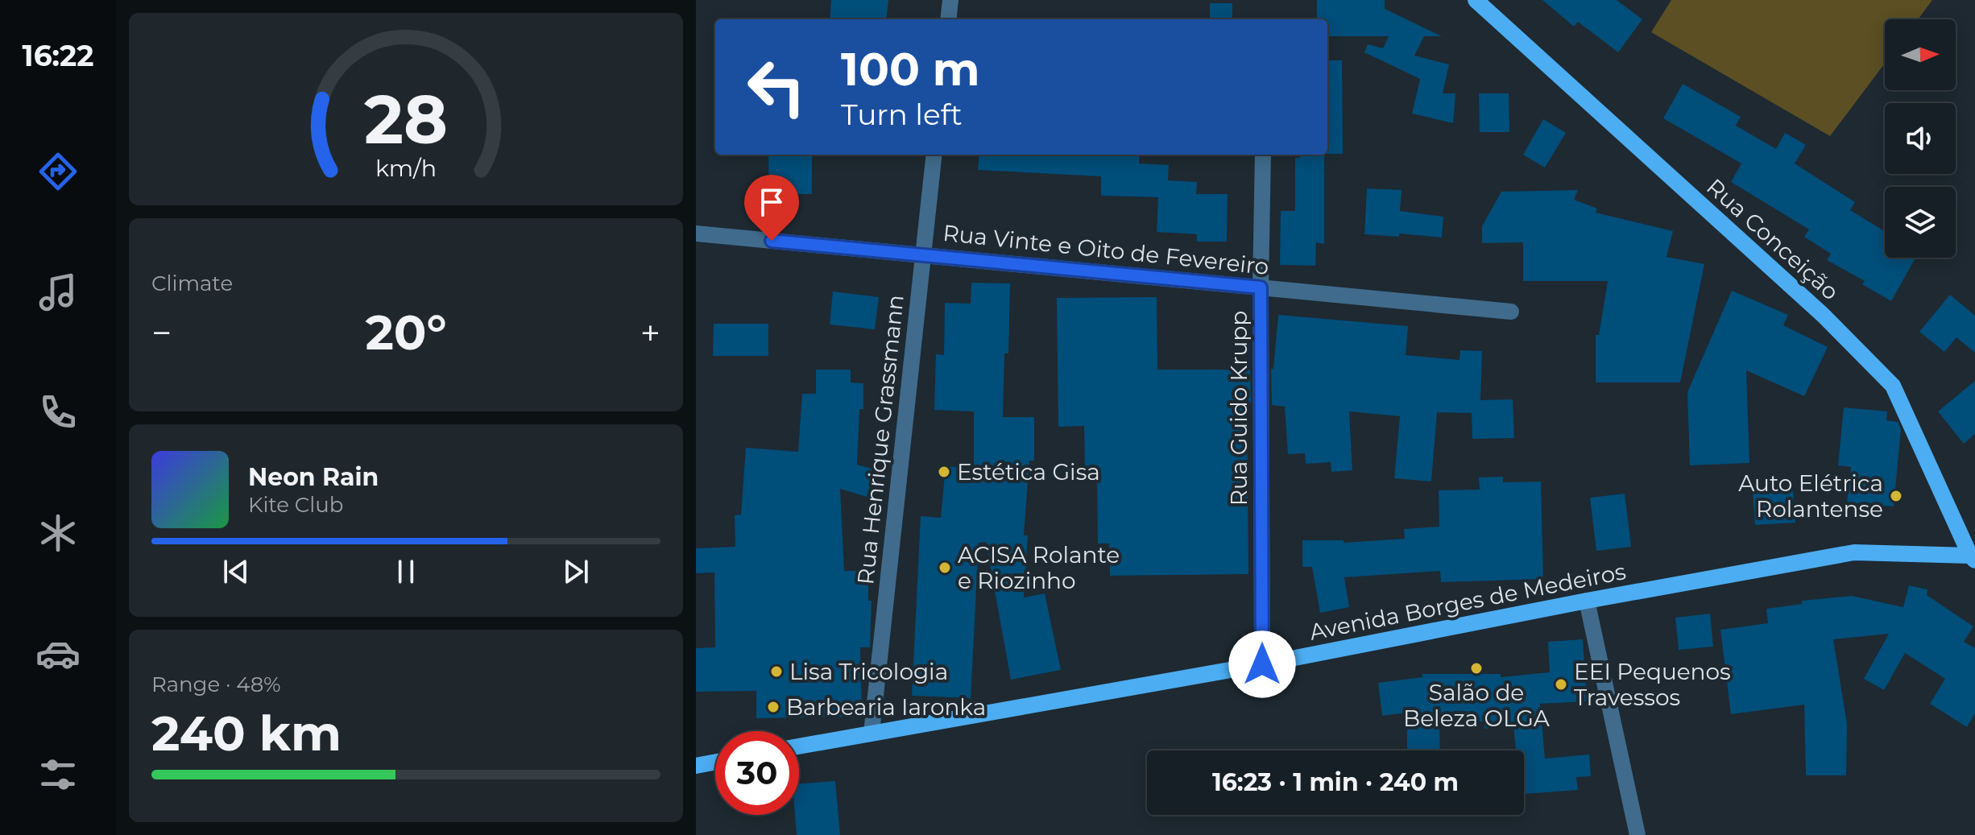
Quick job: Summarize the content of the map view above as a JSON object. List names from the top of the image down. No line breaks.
{"streets":{"main road":["Rua Conceição","Avenida Borges de Medeiros"],"street":["Rua Vinte e Oito de Fevereiro","Rua Guido Krupp","Rua Henrique Grassmann"]},"crossings":[["Rua Conceição","Avenida Borges de Medeiros"],["Rua Vinte e Oito de Fevereiro","Rua Guido Krupp"],["Rua Vinte e Oito de Fevereiro","Rua Henrique Grassmann"],["Rua Guido Krupp","Avenida Borges de Medeiros"],["Rua Henrique Grassmann","Avenida Borges de Medeiros"]],"places":["Estética Gisa","Auto Elétrica Rolantense","ACISA Rolante e Riozinho","Salão de Beleza OLGA","Lisa Tricologia","EEI Pequenos Travessos","Barbearia Iaronka"],"north":"right","page":{"tabs":"16:22","turn":["100 m","Turn left"],"tile":["Climate",["Range · 48%","240 km"]],"heat":["−","20°","+"],"song":["Neon Rain","Kite Club"],"limit":"30","trip":"16:23 · 1 min · 240 m","gauge":["28","km/h"]}}
